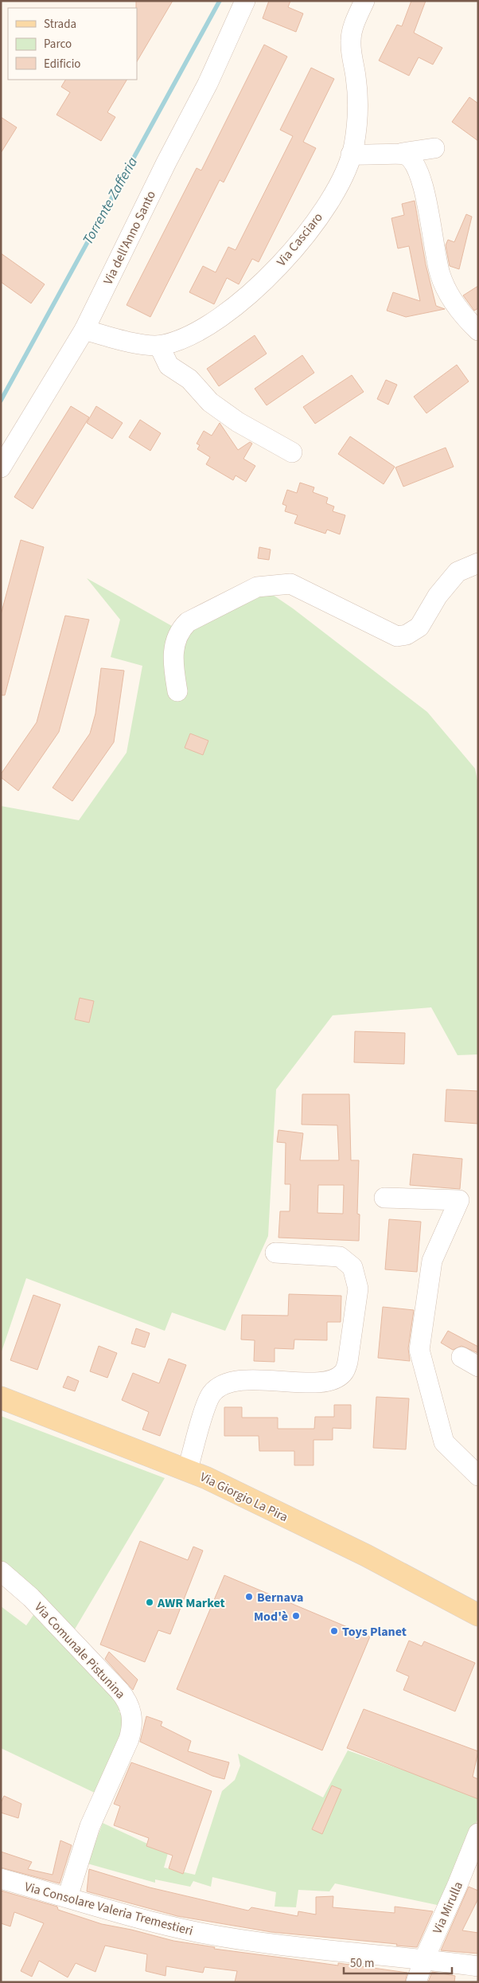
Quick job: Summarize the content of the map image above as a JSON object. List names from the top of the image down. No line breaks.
{"streets":{"main road":["Via Giorgio La Pira"],"street":["Via dell'Anno Santo","Via Casciaro","Via Comunale Pistunina","Via Mirulla","Via Consolare Valeria Tremestieri"]},"crossings":[["Via dell'Anno Santo","Via Casciaro"],["Via Comunale Pistunina","Via Consolare Valeria Tremestieri"],["Via Mirulla","Via Consolare Valeria Tremestieri"]],"water":["Torrente Zafferia"],"places":["Bernava","AWR Market","Mod'è","Toys Planet"],"legend":["Strada","Parco","Edificio"],"scale_bar":"50 m"}
